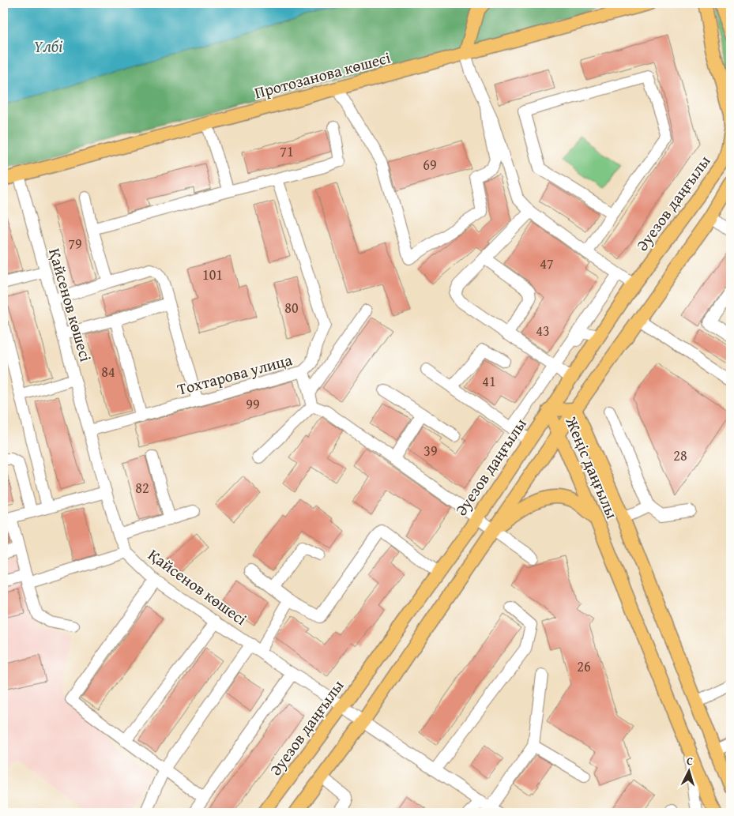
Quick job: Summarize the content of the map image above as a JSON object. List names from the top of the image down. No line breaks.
{"streets":{"main road":["Протозанова көшесі","Әуезов даңғылы","Жеңіс даңғылы"],"street":["Қайсенов көшесі","Тохтарова улица"]},"crossings":[["Протозанова көшесі","Қайсенов көшесі"],["Әуезов даңғылы","Қайсенов көшесі"],["Әуезов даңғылы","Жеңіс даңғылы"],["Қайсенов көшесі","Тохтарова улица"]],"water":["Үлбі"],"house_numbers":["71","69","79","47","101","80","43","84","41","99","39","28","82","26"],"north":"top"}
